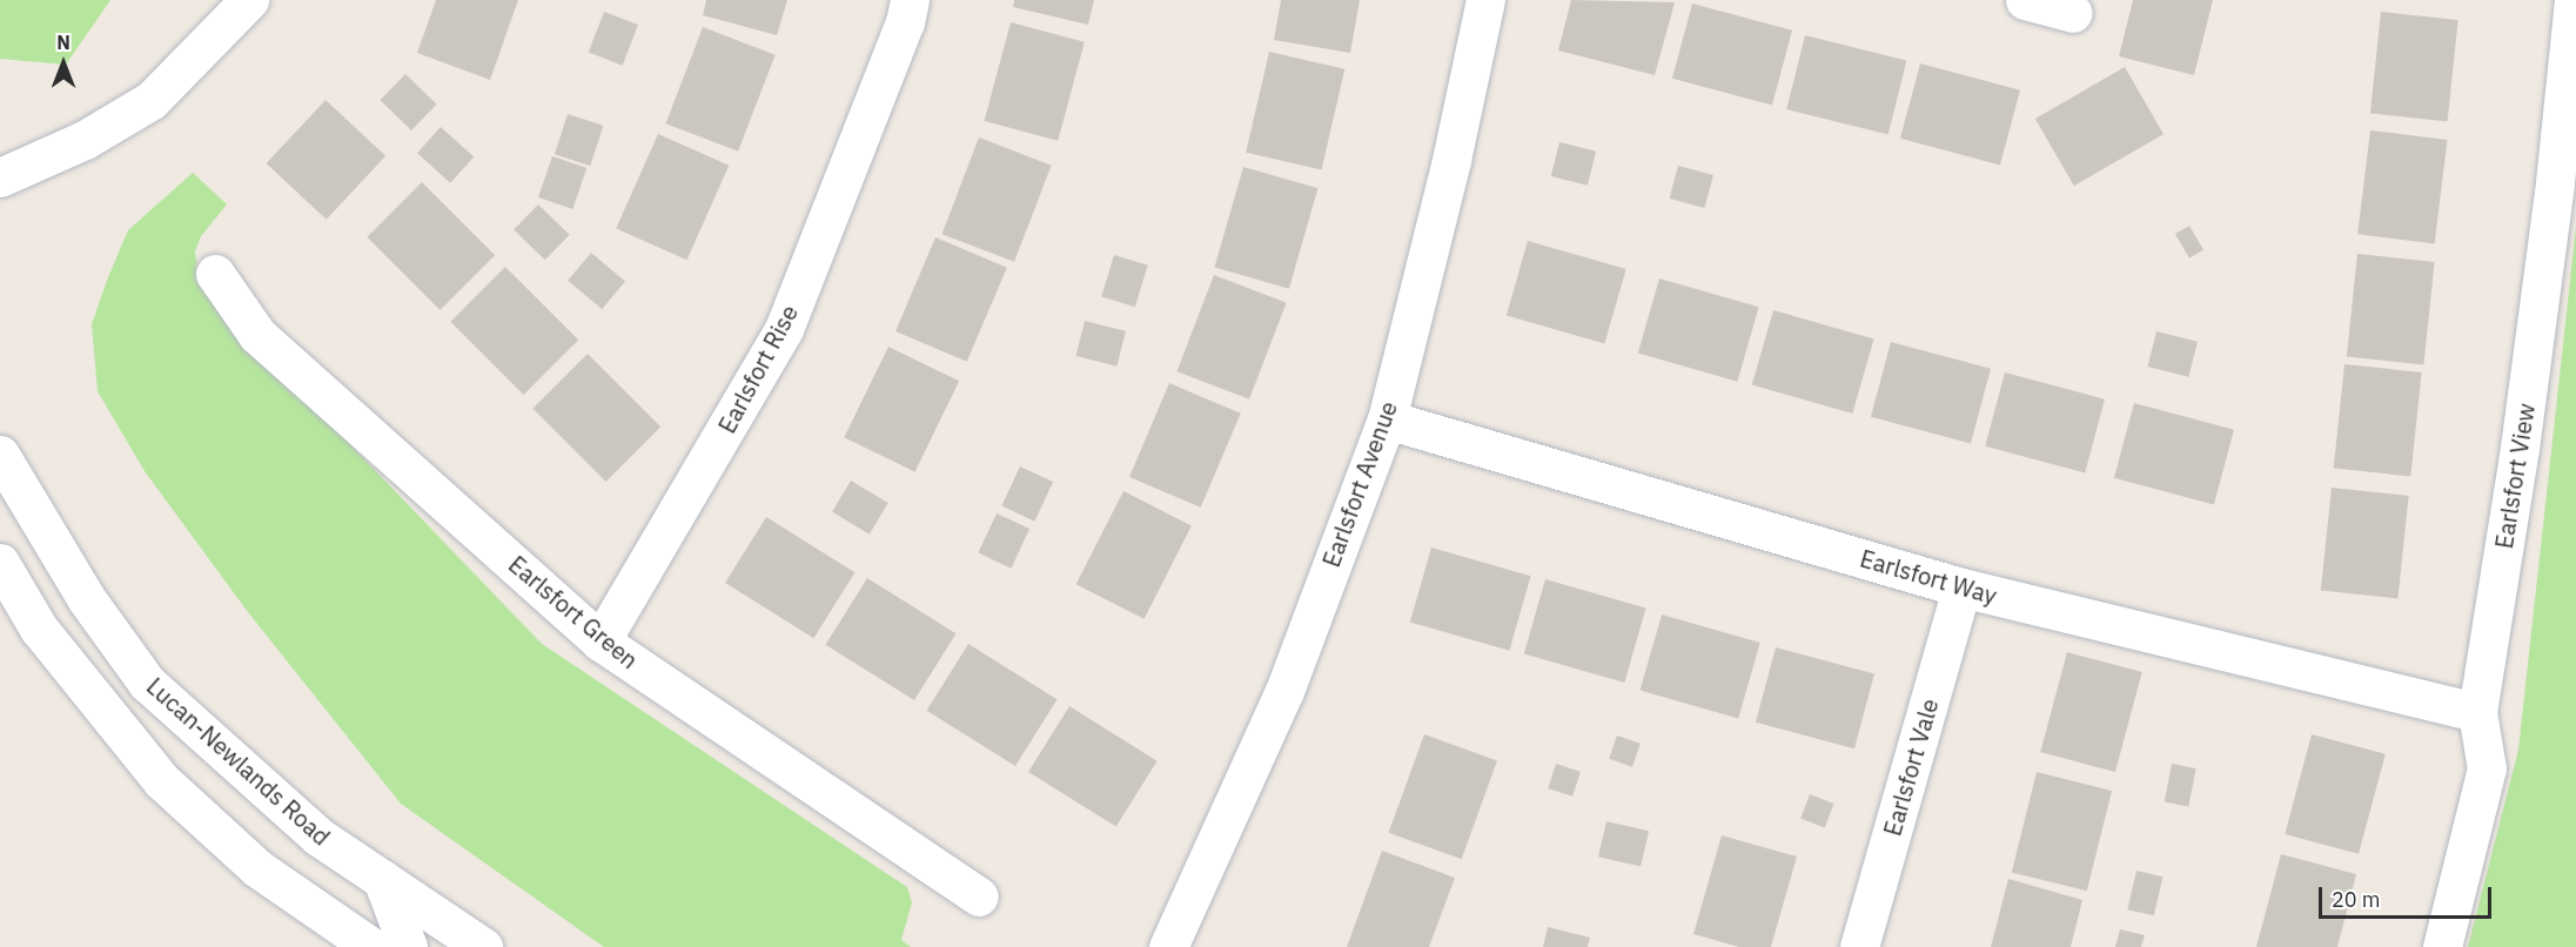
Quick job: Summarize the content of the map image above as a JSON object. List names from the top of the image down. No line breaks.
{"streets":{"street":["Earlsfort Rise","Earlsfort View","Earlsfort Avenue","Earlsfort Way","Earlsfort Green","Lucan-Newlands Road","Earlsfort Vale"]},"crossings":[["Earlsfort Rise","Earlsfort Green"],["Earlsfort View","Earlsfort Way"],["Earlsfort Avenue","Earlsfort Way"],["Earlsfort Way","Earlsfort Vale"]],"scale_bar":"20 m","north":"top"}
